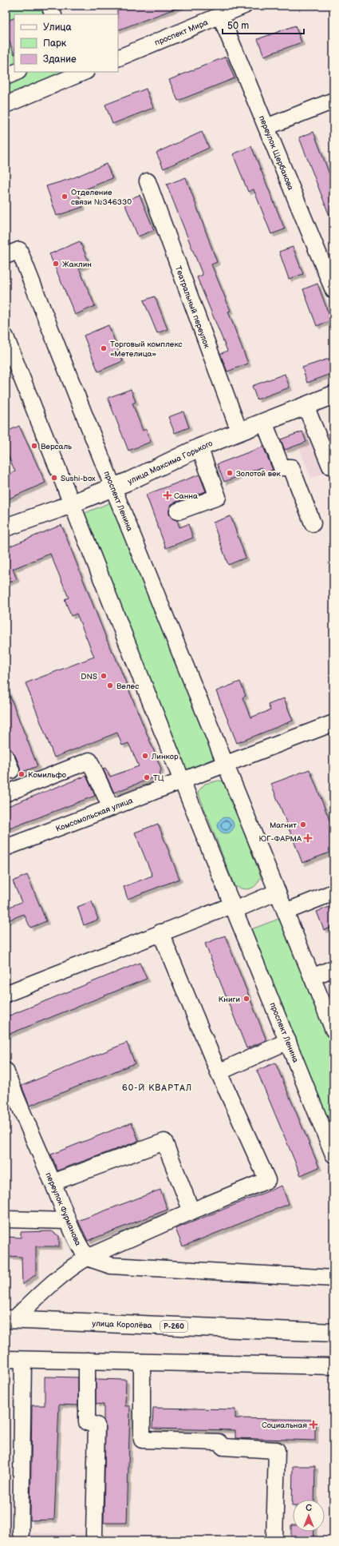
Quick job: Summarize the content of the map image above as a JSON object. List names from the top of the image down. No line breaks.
{"streets":{"main road":["улица Максима Горького","улица Королёва","Р-260"],"street":["проспект Мира","переулок Щербакова","Театральный переулок","проспект Ленина","Комсомольская улица","переулок Фурманова"]},"crossings":[["проспект Мира","переулок Щербакова"],["Театральный переулок","улица Максима Горького"],["улица Максима Горького","проспект Ленина"],["проспект Ленина","Комсомольская улица"]],"districts":["60-Й КВАРТАЛ"],"places":{"other":["Отделение связи №346330","Жаклин","Торговый комплекс «Метелица»","Версаль","Золотой век","Sushi-box","DNS","Велес","Линкор","Комильфо","ТЦ","Магнит","Книги"],"health":["Санна","ЮГ-ФАРМА","Социальная"]},"legend":["Улица","Парк","Здание"],"scale_bar":"50 m","north":"top"}
